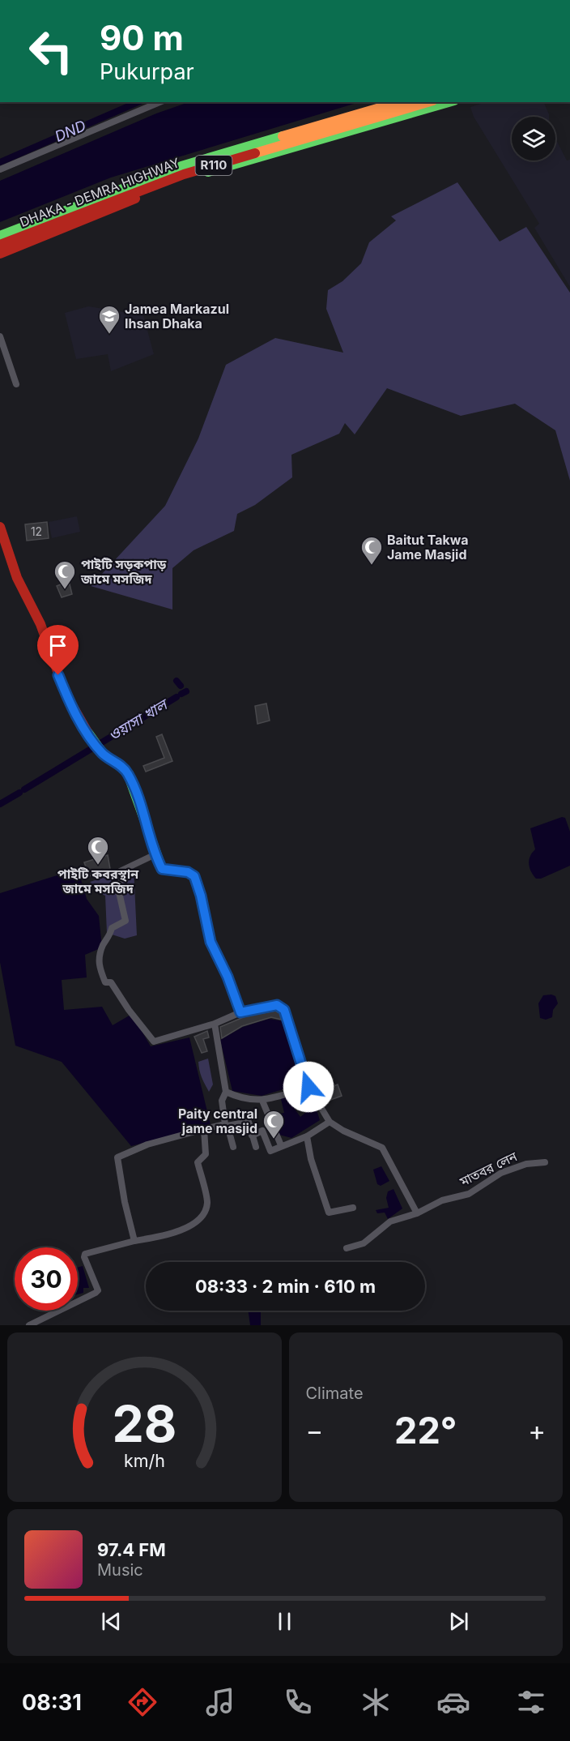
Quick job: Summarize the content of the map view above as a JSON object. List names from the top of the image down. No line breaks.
{"streets":{"street":["R110","DHAKA - DEMRA HIGHWAY","মাতবর লেন"]},"water":["DND","ওয়াসা খাল"],"places":{"school or university":["Jamea Markazul Ihsan Dhaka"],"mosque":["Baitut Takwa Jame Masjid","পাইটি সড়কপাড় জামে মসজিদ","পাইটি কবরস্থান জামে মসজিদ","Paity central jame masjid"]},"house_numbers":["12"],"page":{"turn":["90 m","Pukurpar"],"limit":"30","trip":"08:33 · 2 min · 610 m","tile":"Climate","heat":["−","22°","+"],"song":["97.4 FM","Music"],"tabs":"08:31","gauge":["28","km/h"]}}
